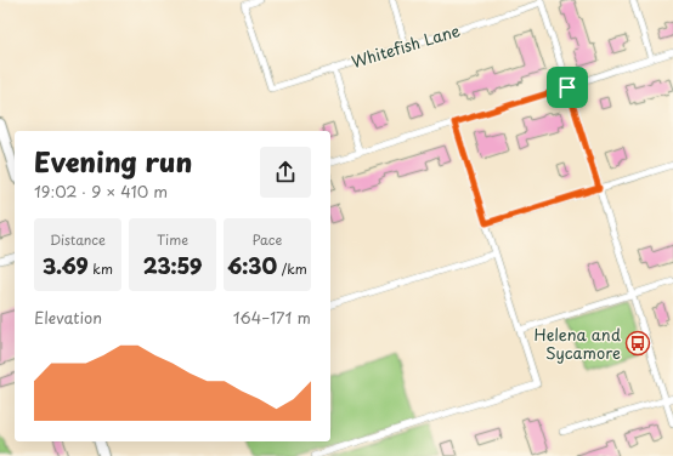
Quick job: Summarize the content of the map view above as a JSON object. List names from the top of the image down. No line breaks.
{"streets":{"street":["Whitefish Lane"]},"places":{"bus stop":["Helena and Sycamore"]},"page":{"heading":["Evening run","19:02 · 9 × 410 m"],"stats":[["Distance","3.69 km"],["Time","23:59"],["Pace","6:30 /km"]],"chart":["Elevation","164–171 m"]}}
